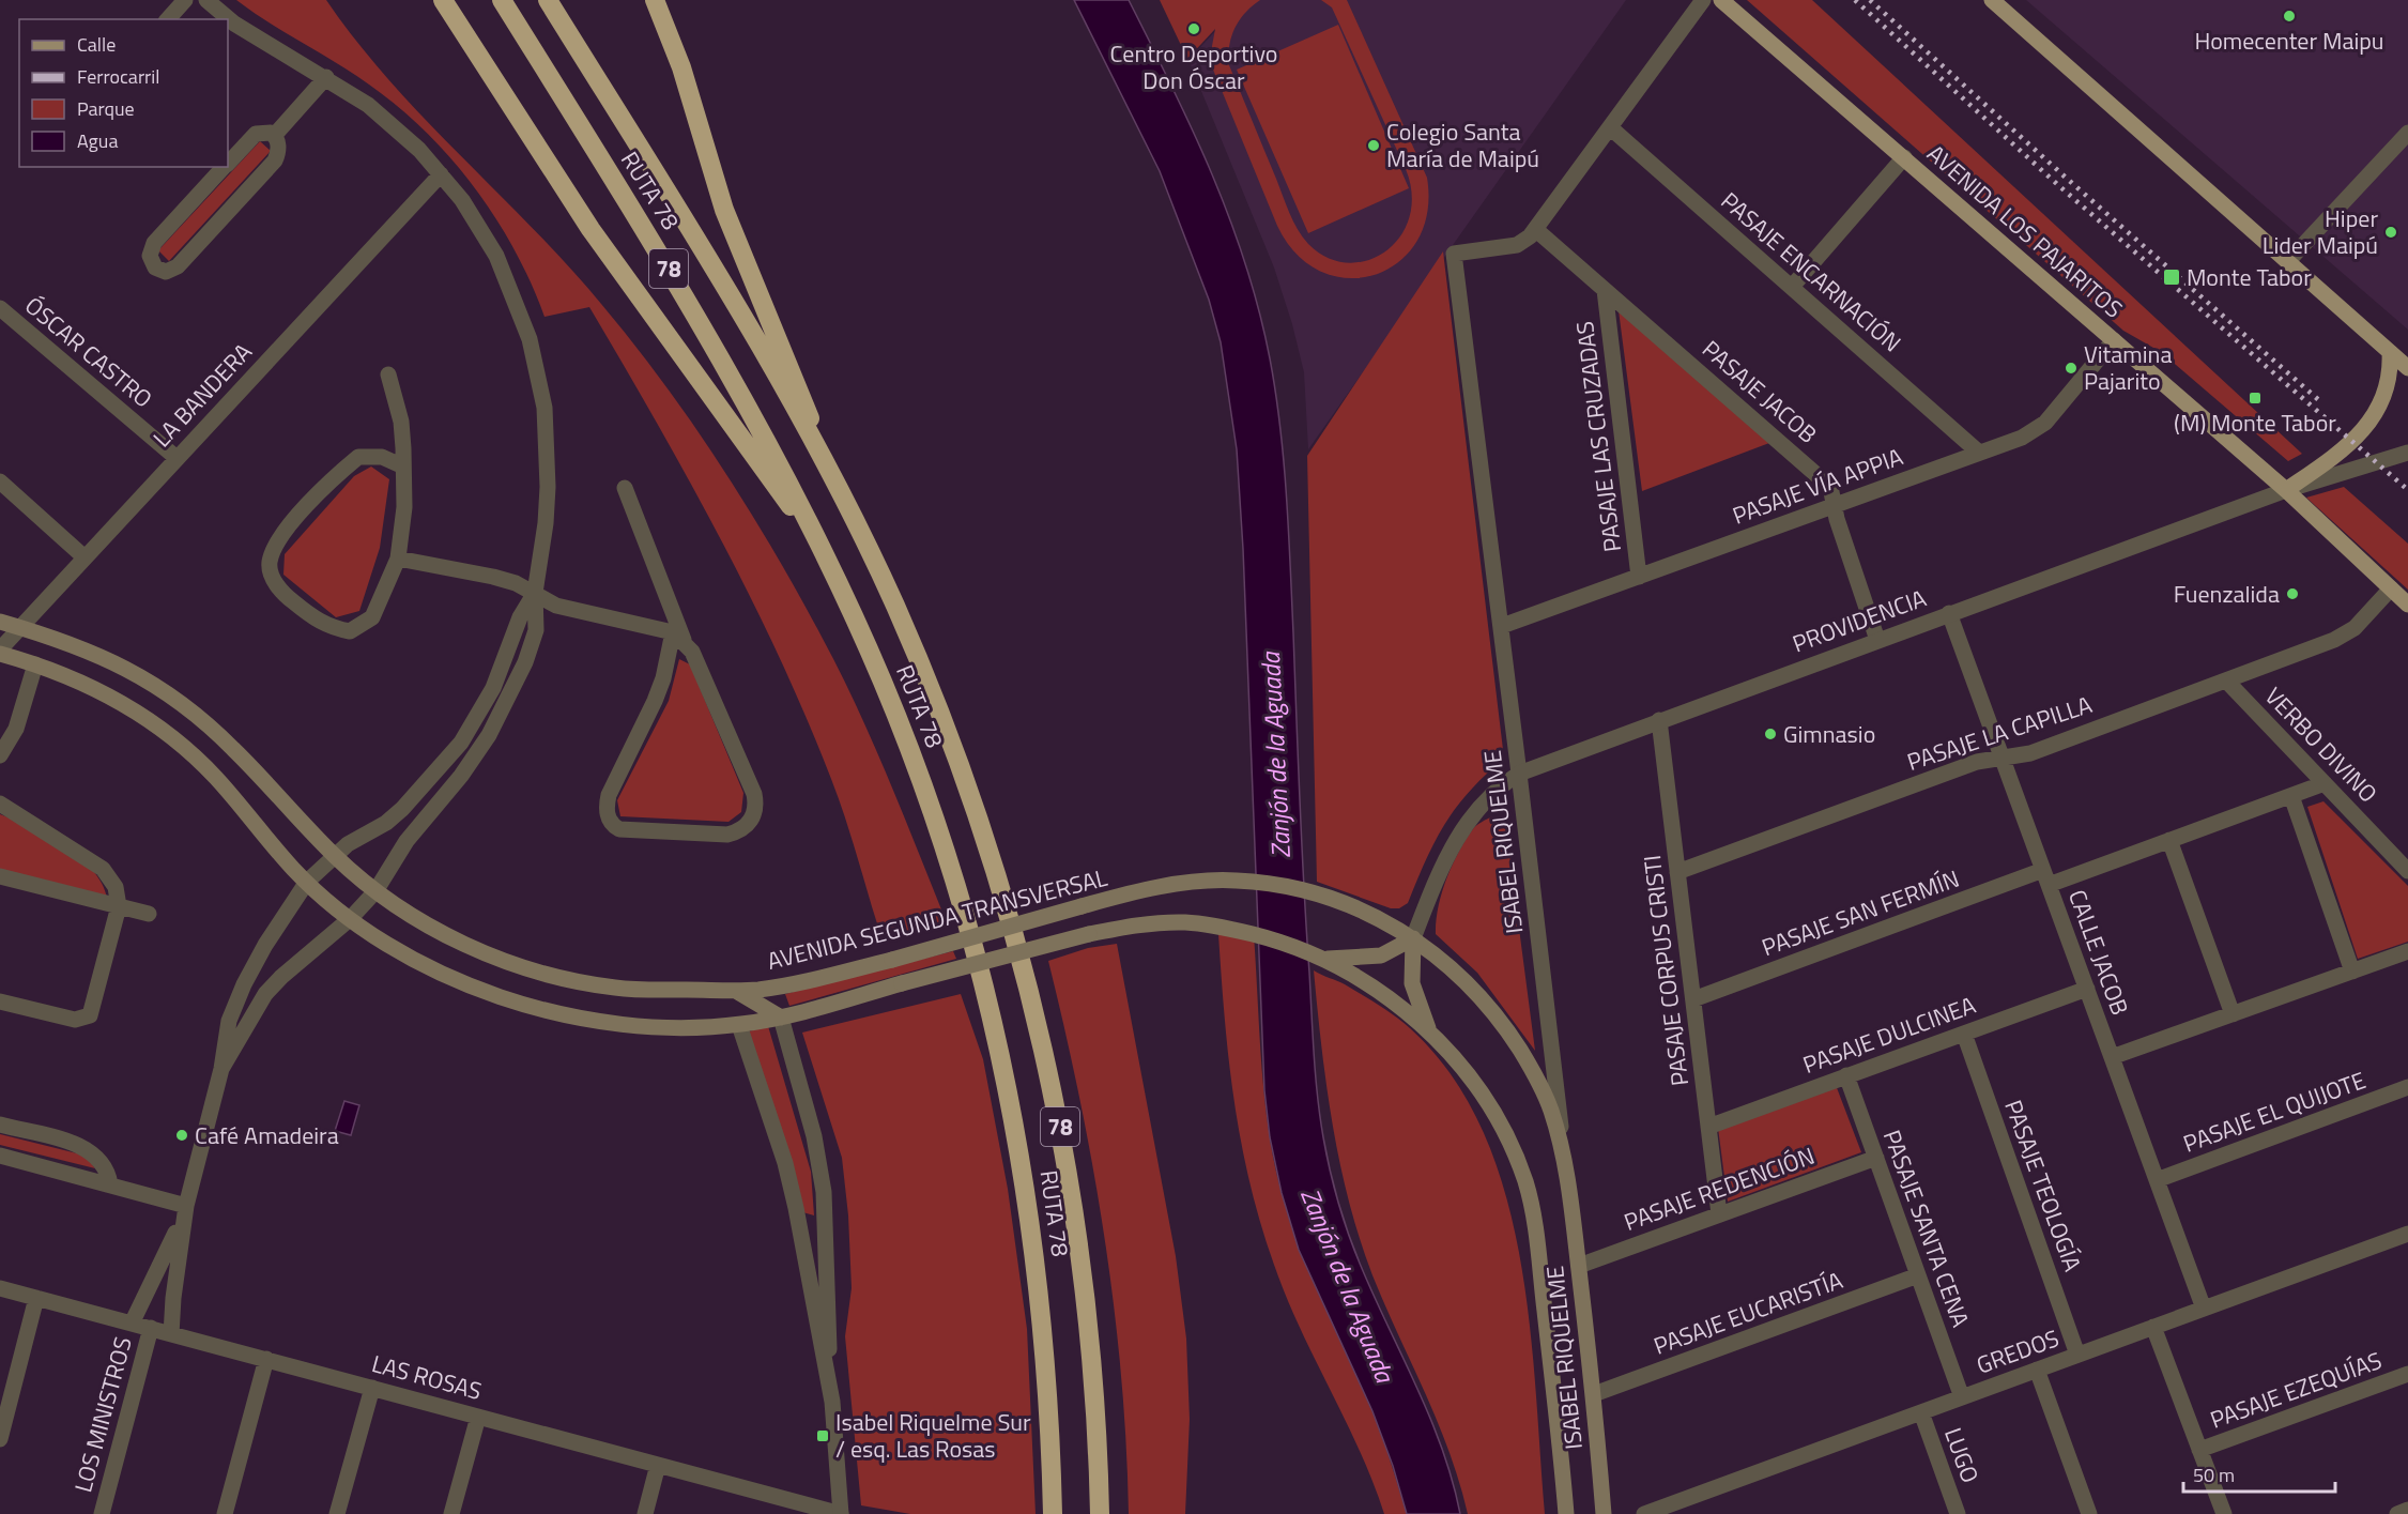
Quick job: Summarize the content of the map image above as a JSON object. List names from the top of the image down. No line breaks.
{"streets":{"highway":["RUTA 78","78"],"main road":["AVENIDA LOS PAJARITOS","ISABEL RIQUELME","AVENIDA SEGUNDA TRANSVERSAL"],"street":["PASAJE ENCARNACIÓN","ÓSCAR CASTRO","PASAJE JACOB","LA BANDERA","PASAJE LAS CRUZADAS","PASAJE VÍA APPIA","PROVIDENCIA","PASAJE LA CAPILLA","VERBO DIVINO","PASAJE SAN FERMÍN","CALLE JACOB","PASAJE CORPUS CRISTI","PASAJE DULCINEA","PASAJE EL QUIJOTE","PASAJE TEOLOGÍA","PASAJE REDENCIÓN","PASAJE SANTA CENA","PASAJE EUCARISTÍA","GREDOS","LAS ROSAS","PASAJE EZEQUÍAS","LOS MINISTROS","LUGO"]},"crossings":[["AVENIDA LOS PAJARITOS","PASAJE VÍA APPIA"],["AVENIDA LOS PAJARITOS","PROVIDENCIA"],["AVENIDA LOS PAJARITOS","PASAJE LA CAPILLA"],["PASAJE ENCARNACIÓN","PASAJE VÍA APPIA"],["ÓSCAR CASTRO","LA BANDERA"],["PASAJE JACOB","PASAJE LAS CRUZADAS"],["PASAJE JACOB","PASAJE VÍA APPIA"],["PASAJE JACOB","PROVIDENCIA"],["PASAJE JACOB","ISABEL RIQUELME"],["LA BANDERA","AVENIDA SEGUNDA TRANSVERSAL"],["PASAJE LAS CRUZADAS","PASAJE VÍA APPIA"],["PASAJE VÍA APPIA","ISABEL RIQUELME"],["PROVIDENCIA","ISABEL RIQUELME"],["PROVIDENCIA","AVENIDA SEGUNDA TRANSVERSAL"],["PROVIDENCIA","CALLE JACOB"],["PROVIDENCIA","PASAJE CORPUS CRISTI"],["PASAJE LA CAPILLA","VERBO DIVINO"],["PASAJE LA CAPILLA","CALLE JACOB"],["PASAJE LA CAPILLA","PASAJE CORPUS CRISTI"],["VERBO DIVINO","PASAJE SAN FERMÍN"],["ISABEL RIQUELME","AVENIDA SEGUNDA TRANSVERSAL"],["ISABEL RIQUELME","PASAJE REDENCIÓN"],["ISABEL RIQUELME","PASAJE EUCARISTÍA"],["PASAJE SAN FERMÍN","CALLE JACOB"],["PASAJE SAN FERMÍN","PASAJE CORPUS CRISTI"],["AVENIDA SEGUNDA TRANSVERSAL","LOS MINISTROS"],["CALLE JACOB","PASAJE DULCINEA"],["CALLE JACOB","PASAJE EL QUIJOTE"],["CALLE JACOB","GREDOS"],["PASAJE CORPUS CRISTI","PASAJE DULCINEA"],["PASAJE CORPUS CRISTI","PASAJE REDENCIÓN"],["PASAJE DULCINEA","PASAJE TEOLOGÍA"],["PASAJE DULCINEA","PASAJE SANTA CENA"],["PASAJE TEOLOGÍA","GREDOS"],["PASAJE REDENCIÓN","PASAJE SANTA CENA"],["PASAJE SANTA CENA","PASAJE EUCARISTÍA"],["PASAJE SANTA CENA","GREDOS"],["GREDOS","LUGO"],["LAS ROSAS","LOS MINISTROS"]],"water":["Zanjón de la Aguada"],"places":{"other":["Homecenter Maipu","Centro Deportivo Don Óscar","Colegio Santa María de Maipú","Hiper Lider Maipú","Vitamina Pajarito","Fuenzalida","Gimnasio","Café Amadeira"],"transit":["Monte Tabor","(M) Monte Tabor","Isabel Riquelme Sur / esq. Las Rosas"]},"legend":["Calle","Ferrocarril","Parque","Agua"],"scale_bar":"50 m"}
